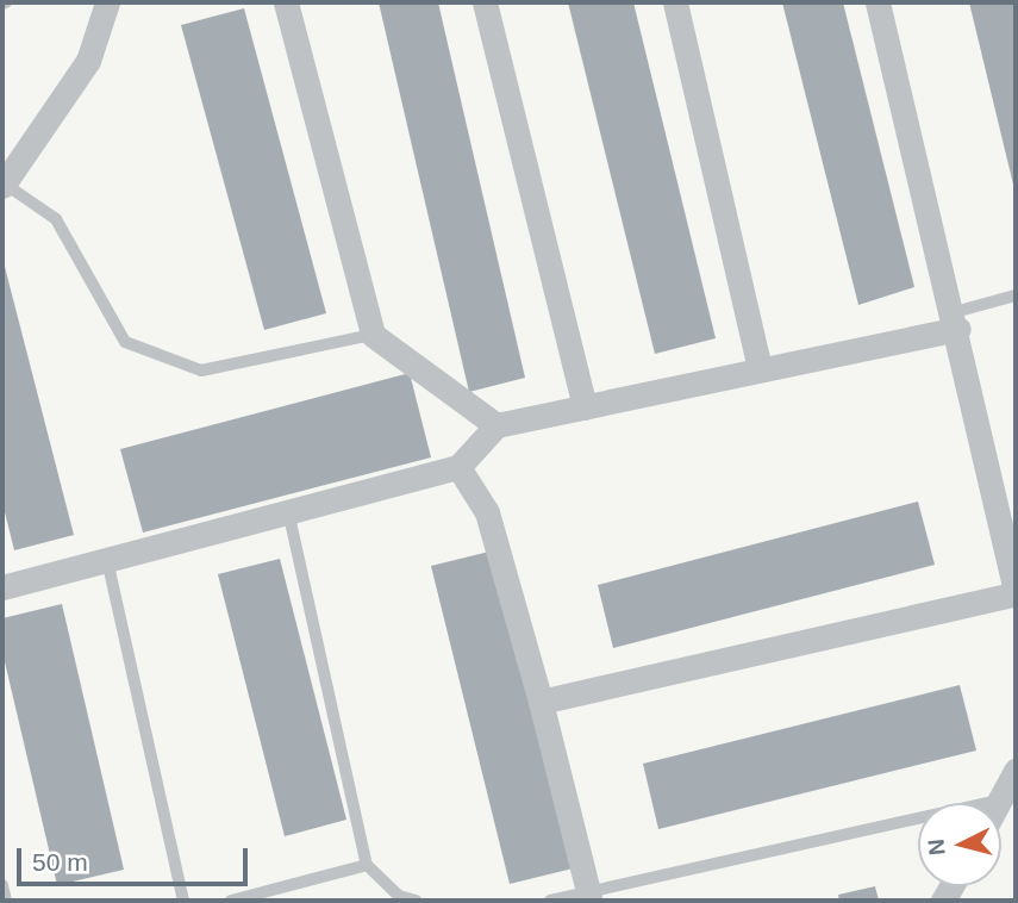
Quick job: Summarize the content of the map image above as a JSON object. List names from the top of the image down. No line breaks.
{"scale_bar":"50 m","north":"left"}
